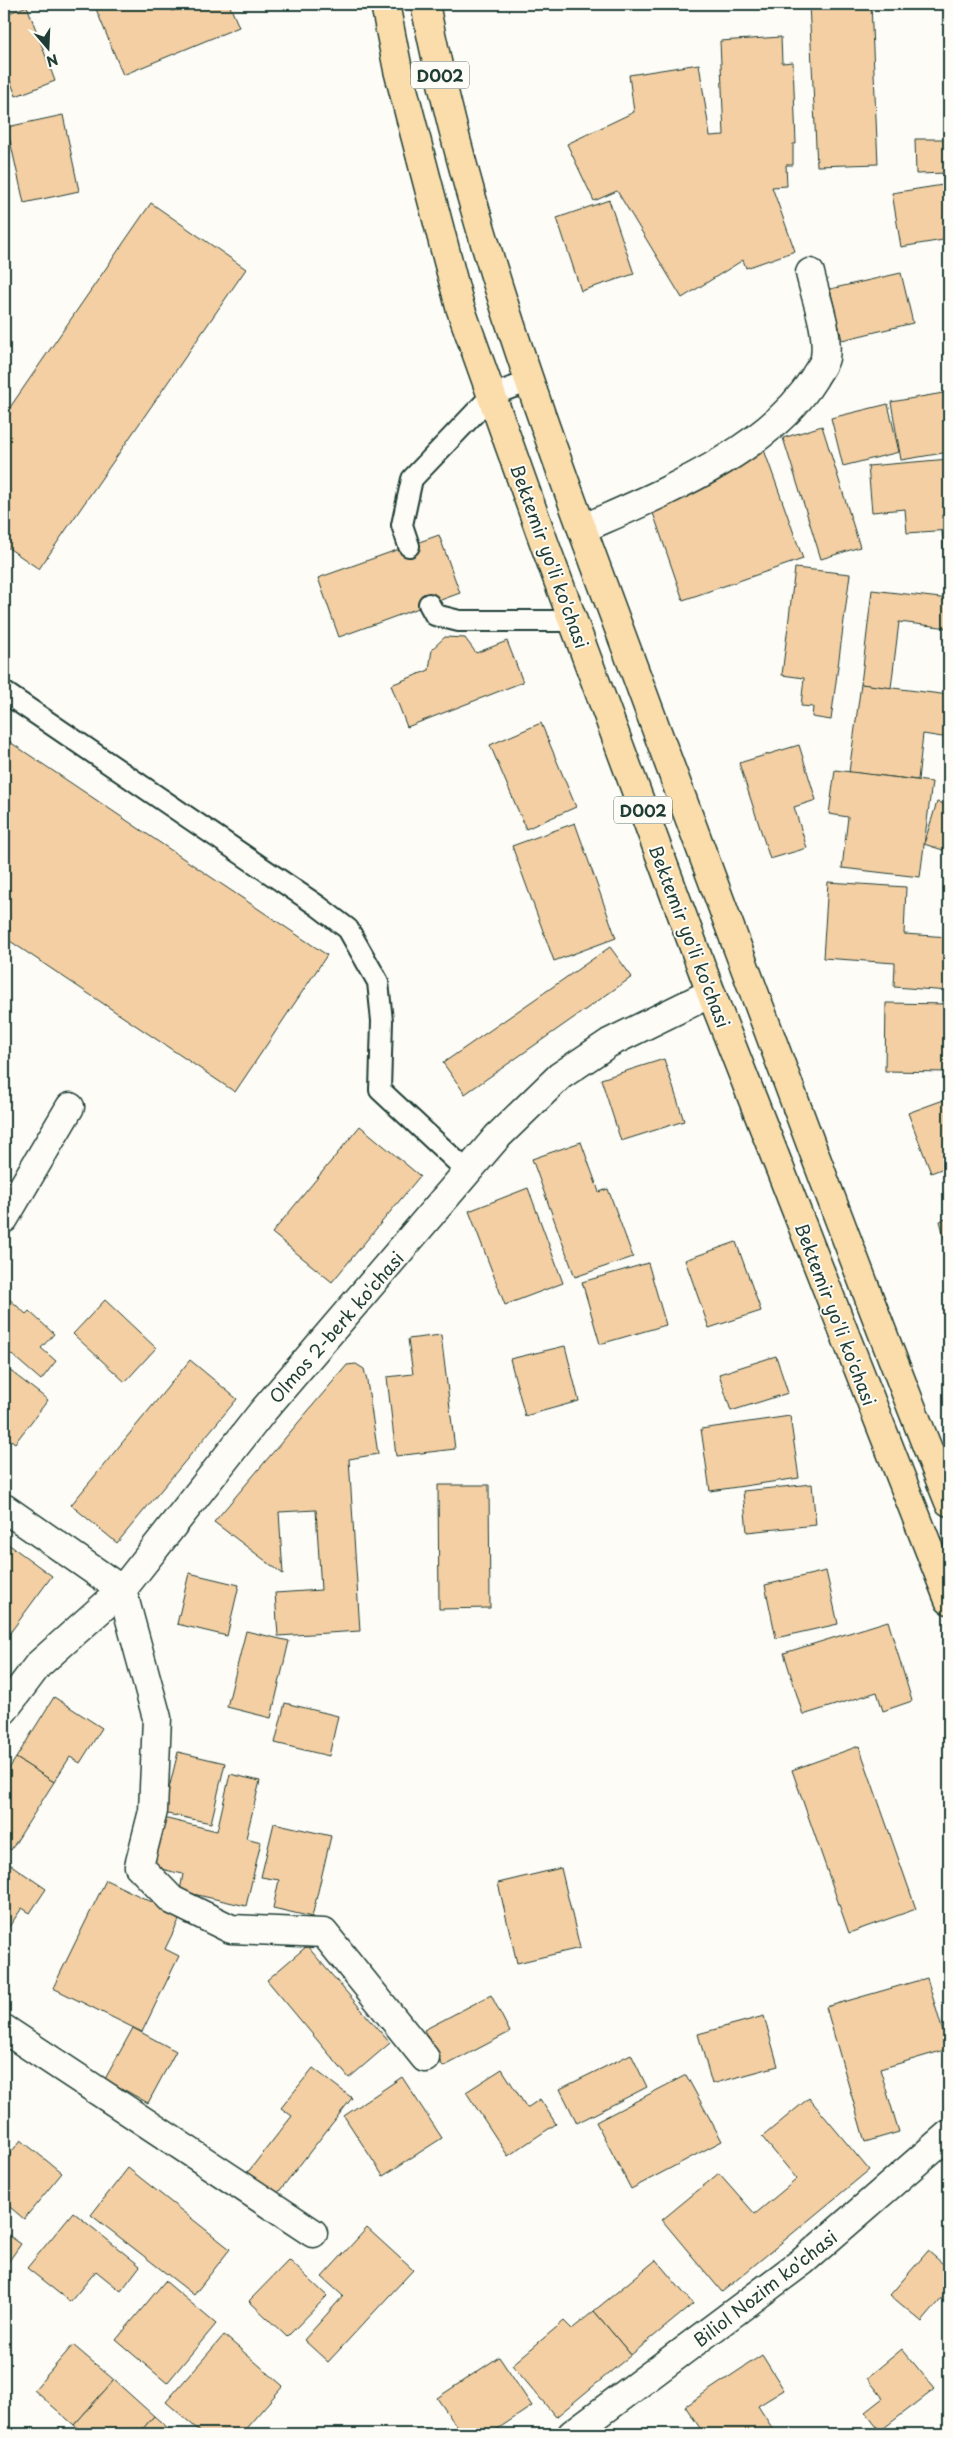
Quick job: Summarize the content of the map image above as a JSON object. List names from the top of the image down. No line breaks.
{"streets":{"highway":["D002","Bektemir yo'li ko'chasi"],"street":["Olmos 2-berk ko'chasi","Biliol Nozim ko'chasi"]},"crossings":[["Bektemir yo'li ko'chasi","Olmos 2-berk ko'chasi"]],"north":"bottom"}
